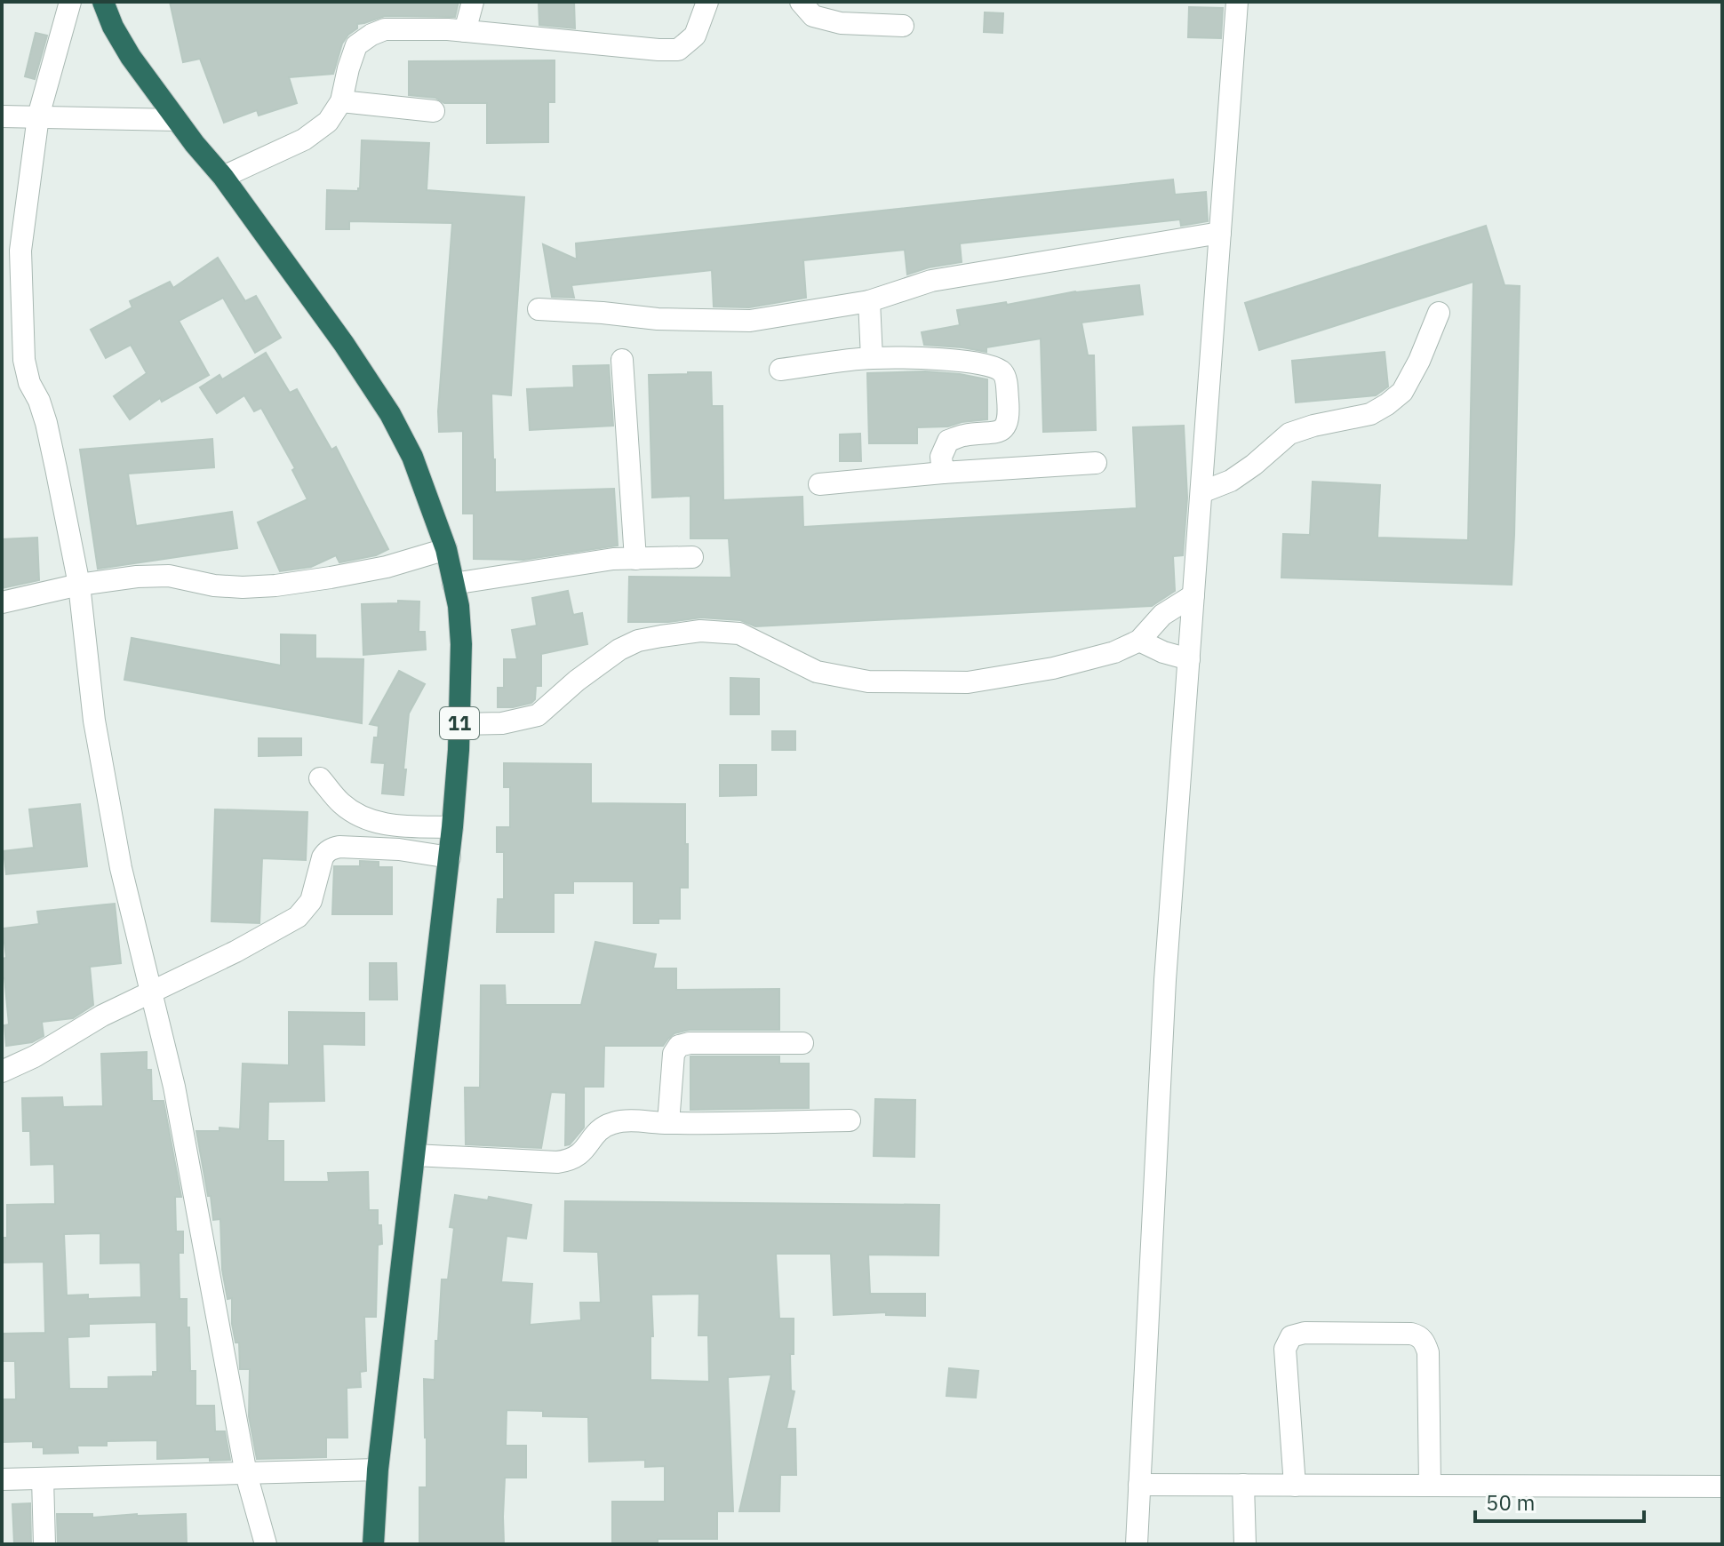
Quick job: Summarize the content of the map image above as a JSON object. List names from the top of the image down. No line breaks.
{"streets":{"highway":["11"]},"scale_bar":"50 m"}
